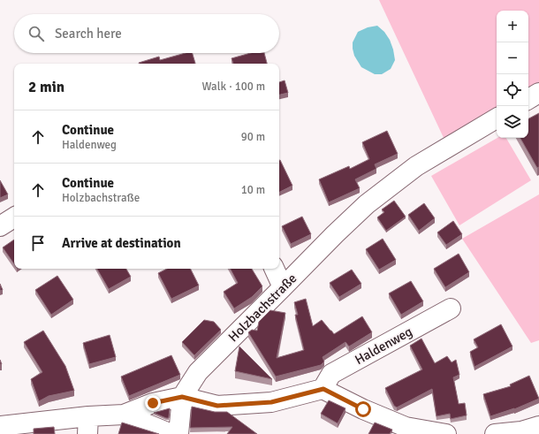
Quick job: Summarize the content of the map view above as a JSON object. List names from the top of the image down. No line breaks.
{"streets":{"street":["Holzbachstraße","Haldenweg"]},"page":{"map_buttons":["+","−"],"search":"Search here","heading":["2 min","Walk · 100 m"],"list":[["Continue","Haldenweg","90 m"],["Continue","Holzbachstraße","10 m"],"Arrive at destination"]}}
